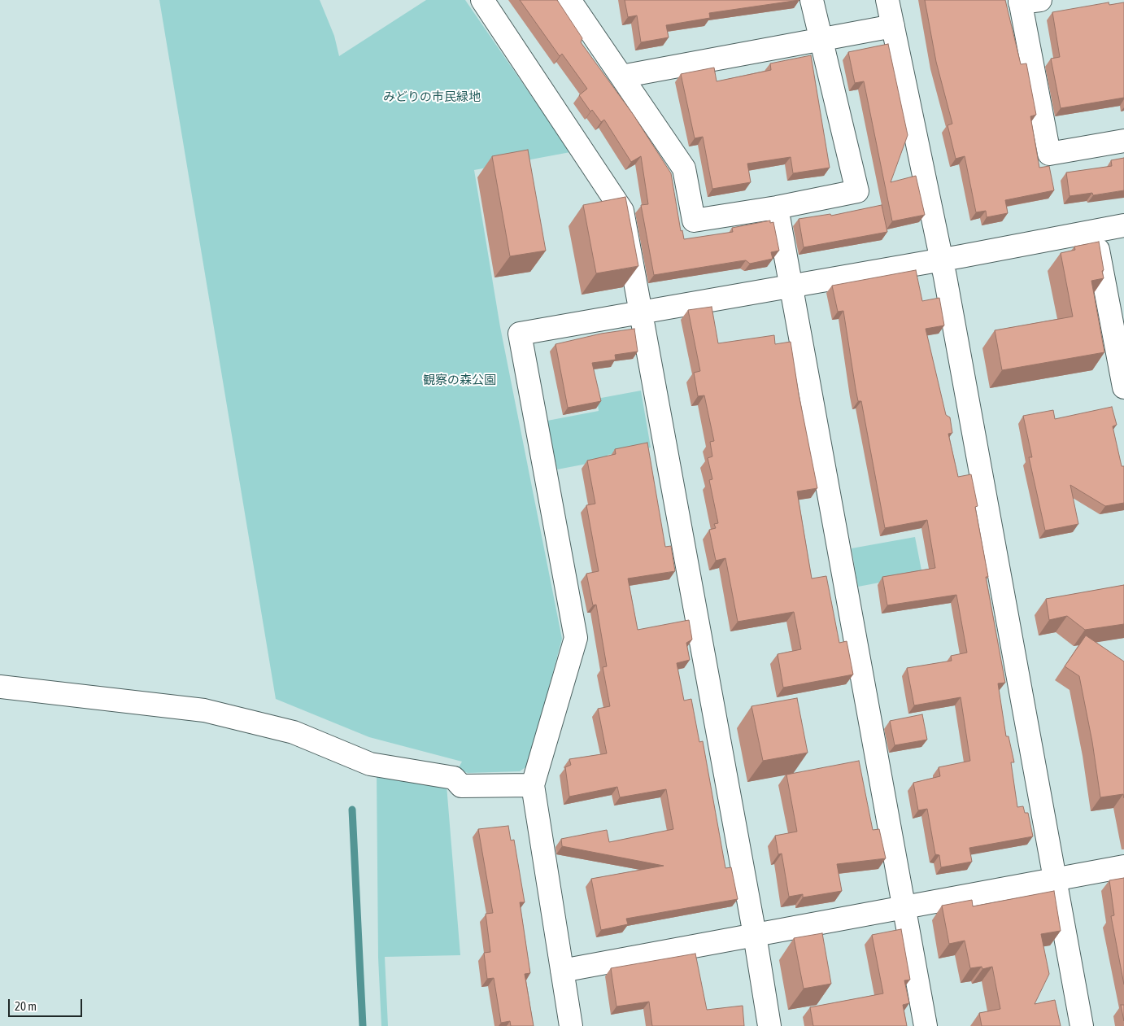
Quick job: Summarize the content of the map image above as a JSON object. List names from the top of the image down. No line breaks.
{"parks":["みどりの市民緑地","観察の森公園"],"scale_bar":"20 m"}
